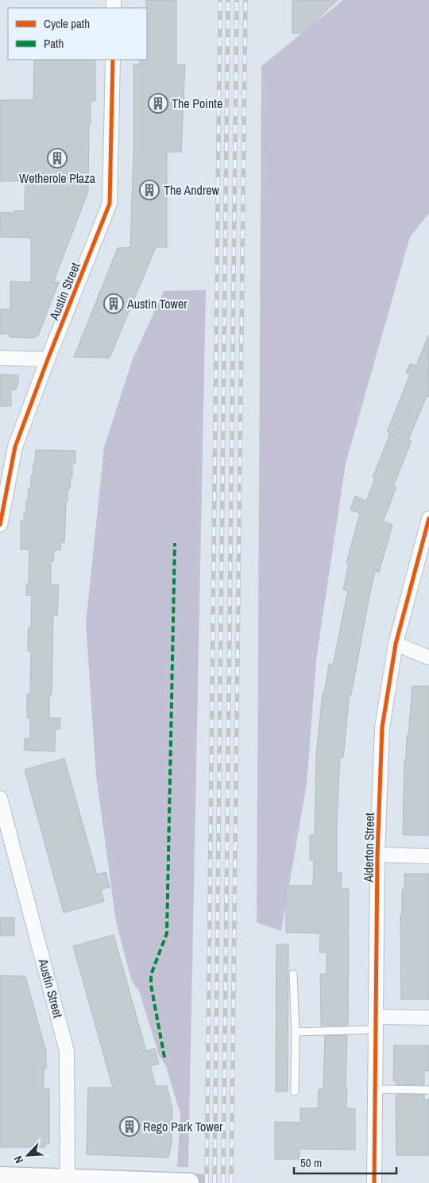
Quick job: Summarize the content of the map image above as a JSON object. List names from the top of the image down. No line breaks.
{"streets":{"street":["Austin Street","Alderton Street"]},"places":{"building":["The Pointe","Wetherole Plaza","The Andrew","Austin Tower","Rego Park Tower"]},"legend":["Cycle path","Path"],"scale_bar":"50 m","north":"bottom left"}
